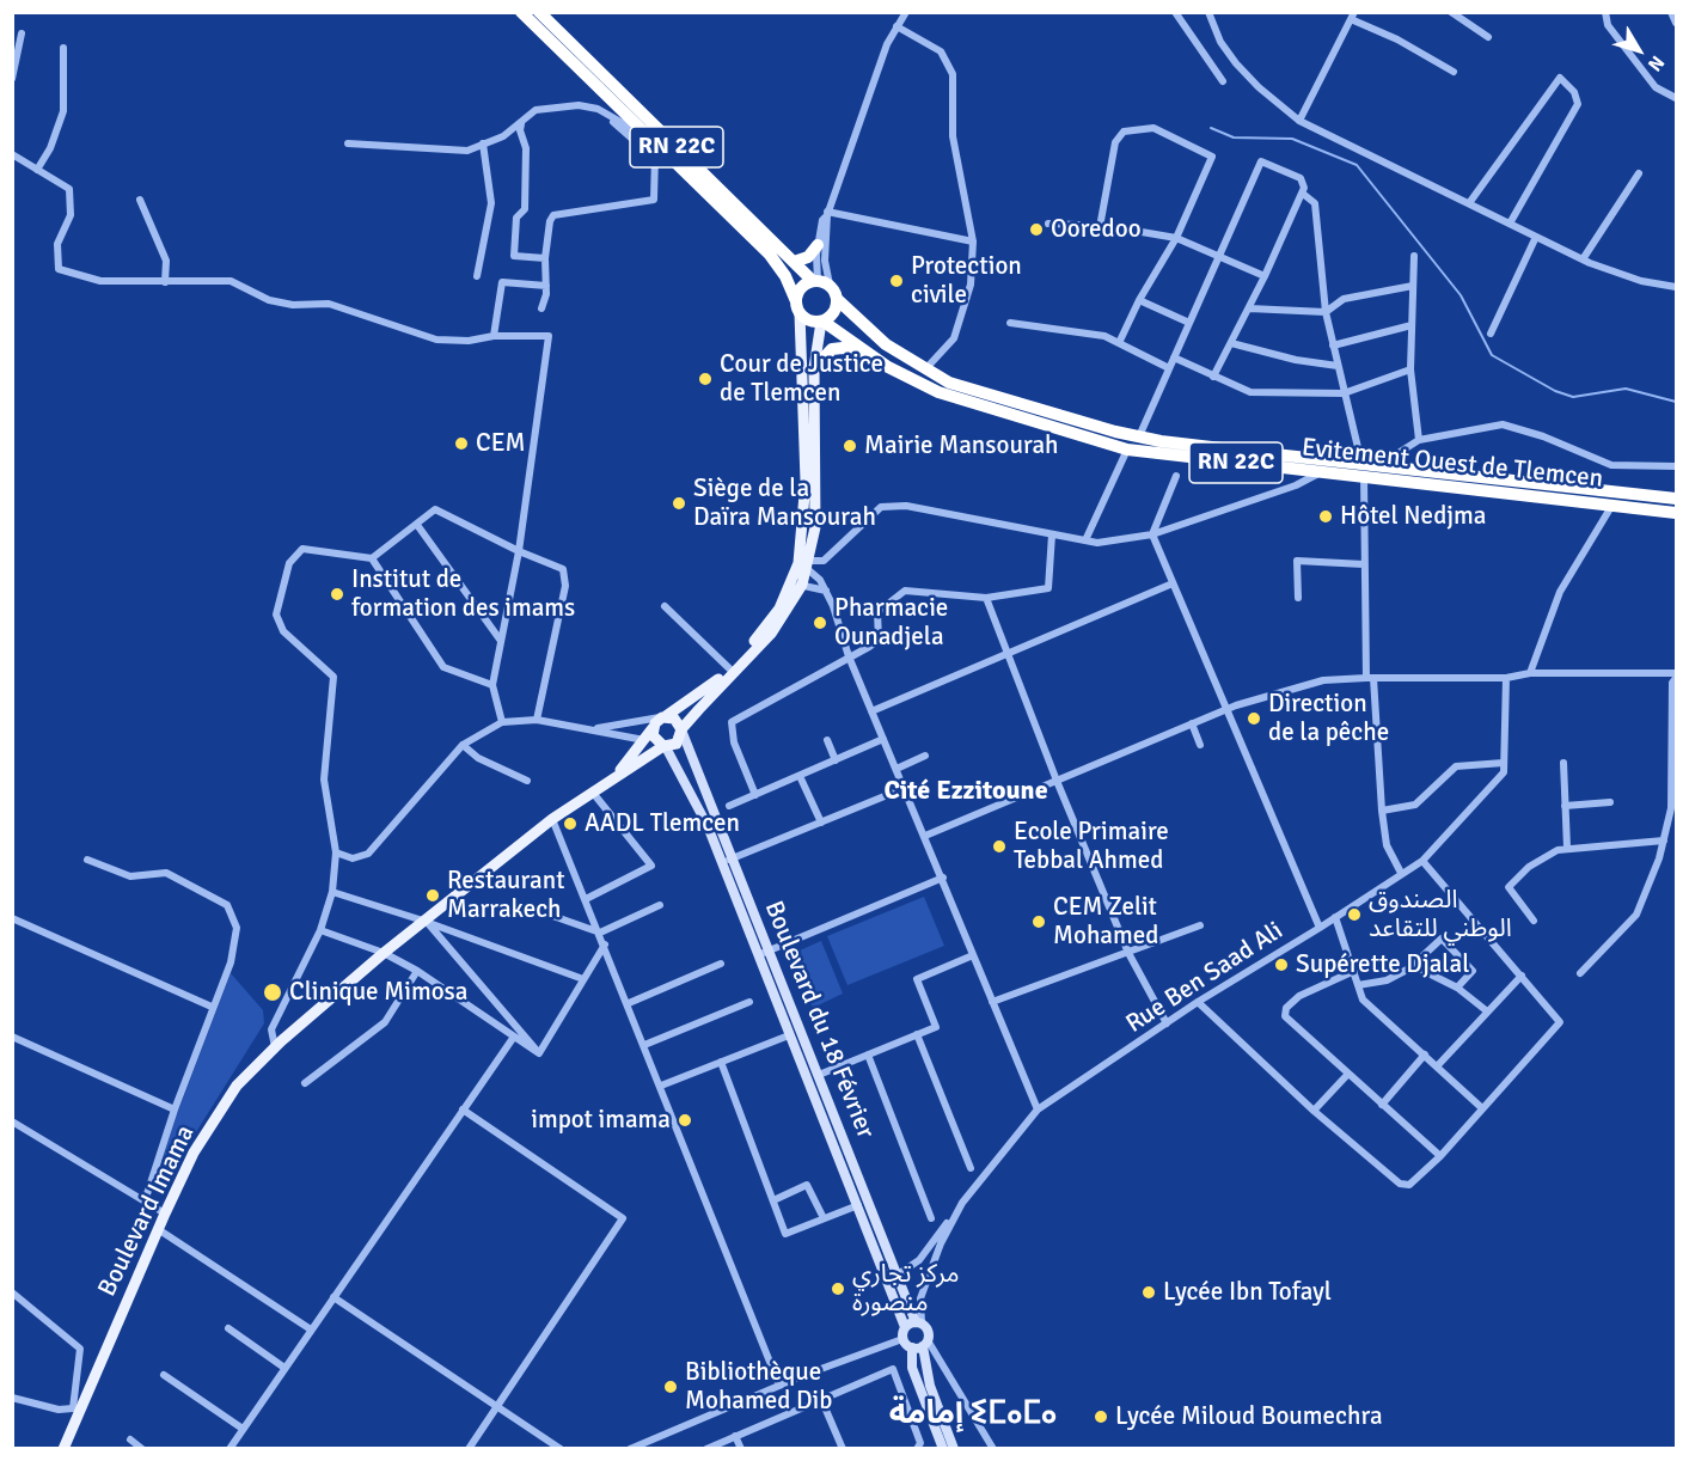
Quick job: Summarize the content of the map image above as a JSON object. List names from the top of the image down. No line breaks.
{"streets":{"highway":["RN 22C","Evitement Ouest de Tlemcen"],"main road":["Boulevard du 18 Février","Boulevard Imama"],"street":["Rue Ben Saad Ali"]},"crossings":[["RN 22C","Evitement Ouest de Tlemcen"],["Rue Ben Saad Ali","Boulevard du 18 Février"],["Boulevard du 18 Février","Boulevard Imama"]],"districts":["Cité Ezzitoune","إمامة ⵉⵎⴰⵎⴰ"],"places":["Ooredoo","Protection civile","Cour de Justice de Tlemcen","CEM","Mairie Mansourah","Siège de la Daïra Mansourah","Hôtel Nedjma","Institut de formation des imams","Pharmacie Ounadjela","Direction de la pêche","AADL Tlemcen","Ecole Primaire Tebbal Ahmed","Restaurant Marrakech","الصندوق الوطني للتقاعد","CEM Zelit Mohamed","Supérette Djalal","Clinique Mimosa","impot imama","مركز تجاري منصورة","Lycée Ibn Tofayl","Bibliothèque Mohamed Dib","Lycée Miloud Boumechra"],"north":"bottom right"}
